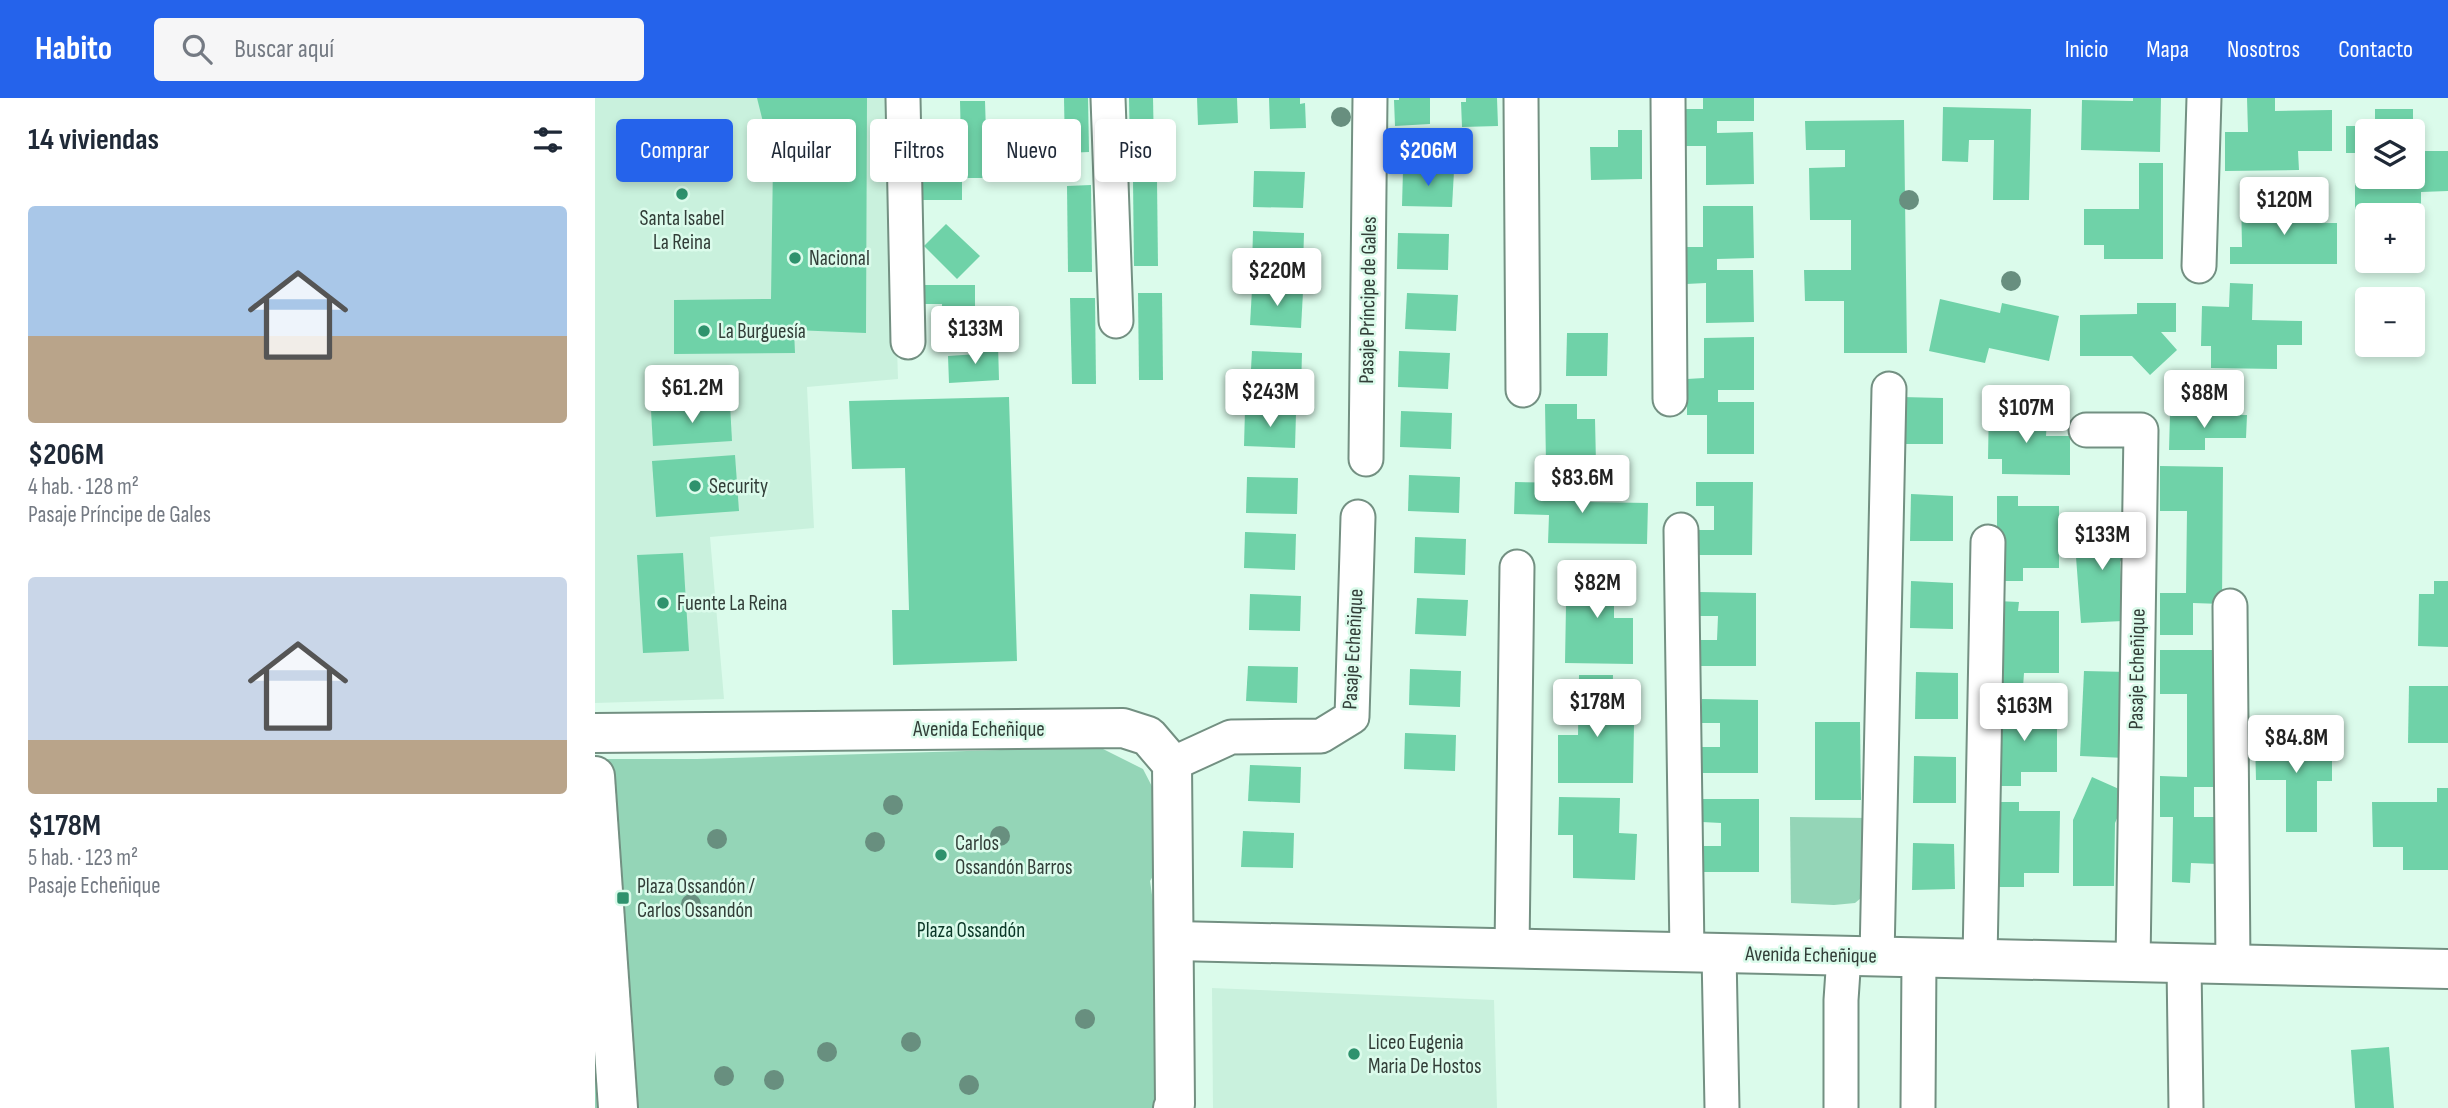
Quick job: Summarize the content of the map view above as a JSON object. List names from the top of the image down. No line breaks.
{"streets":{"street":["Pasaje Príncipe de Gales","Pasaje Echeñique","Avenida Echeñique"]},"crossings":[["Pasaje Echeñique","Avenida Echeñique"]],"parks":["Plaza Ossandón"],"places":{"other":["Santa Isabel La Reina","Nacional","La Burguesía","Security","Fuente La Reina","Carlos Ossandón Barros","Liceo Eugenia Maria De Hostos"],"transit":["Plaza Ossandón / Carlos Ossandón"]},"page":{"header":"Habito","search":"Buscar aquí","nav":["Inicio","Mapa","Nosotros","Contacto"],"heading":"14 viviendas","map_buttons":["+","−"],"chip":["Comprar","Alquilar","Filtros","Nuevo","Piso"],"price":["$206M","$120M","$220M","$133M","$61.2M","$243M","$88M","$107M","$83.6M","$133M","$82M","$178M","$163M","$84.8M"],"list":[{"name":"$206M","note":"4 hab. · 128 m² · Pasaje Príncipe de Gales"},{"name":"$178M","note":"5 hab. · 123 m² · Pasaje Echeñique"}]}}
